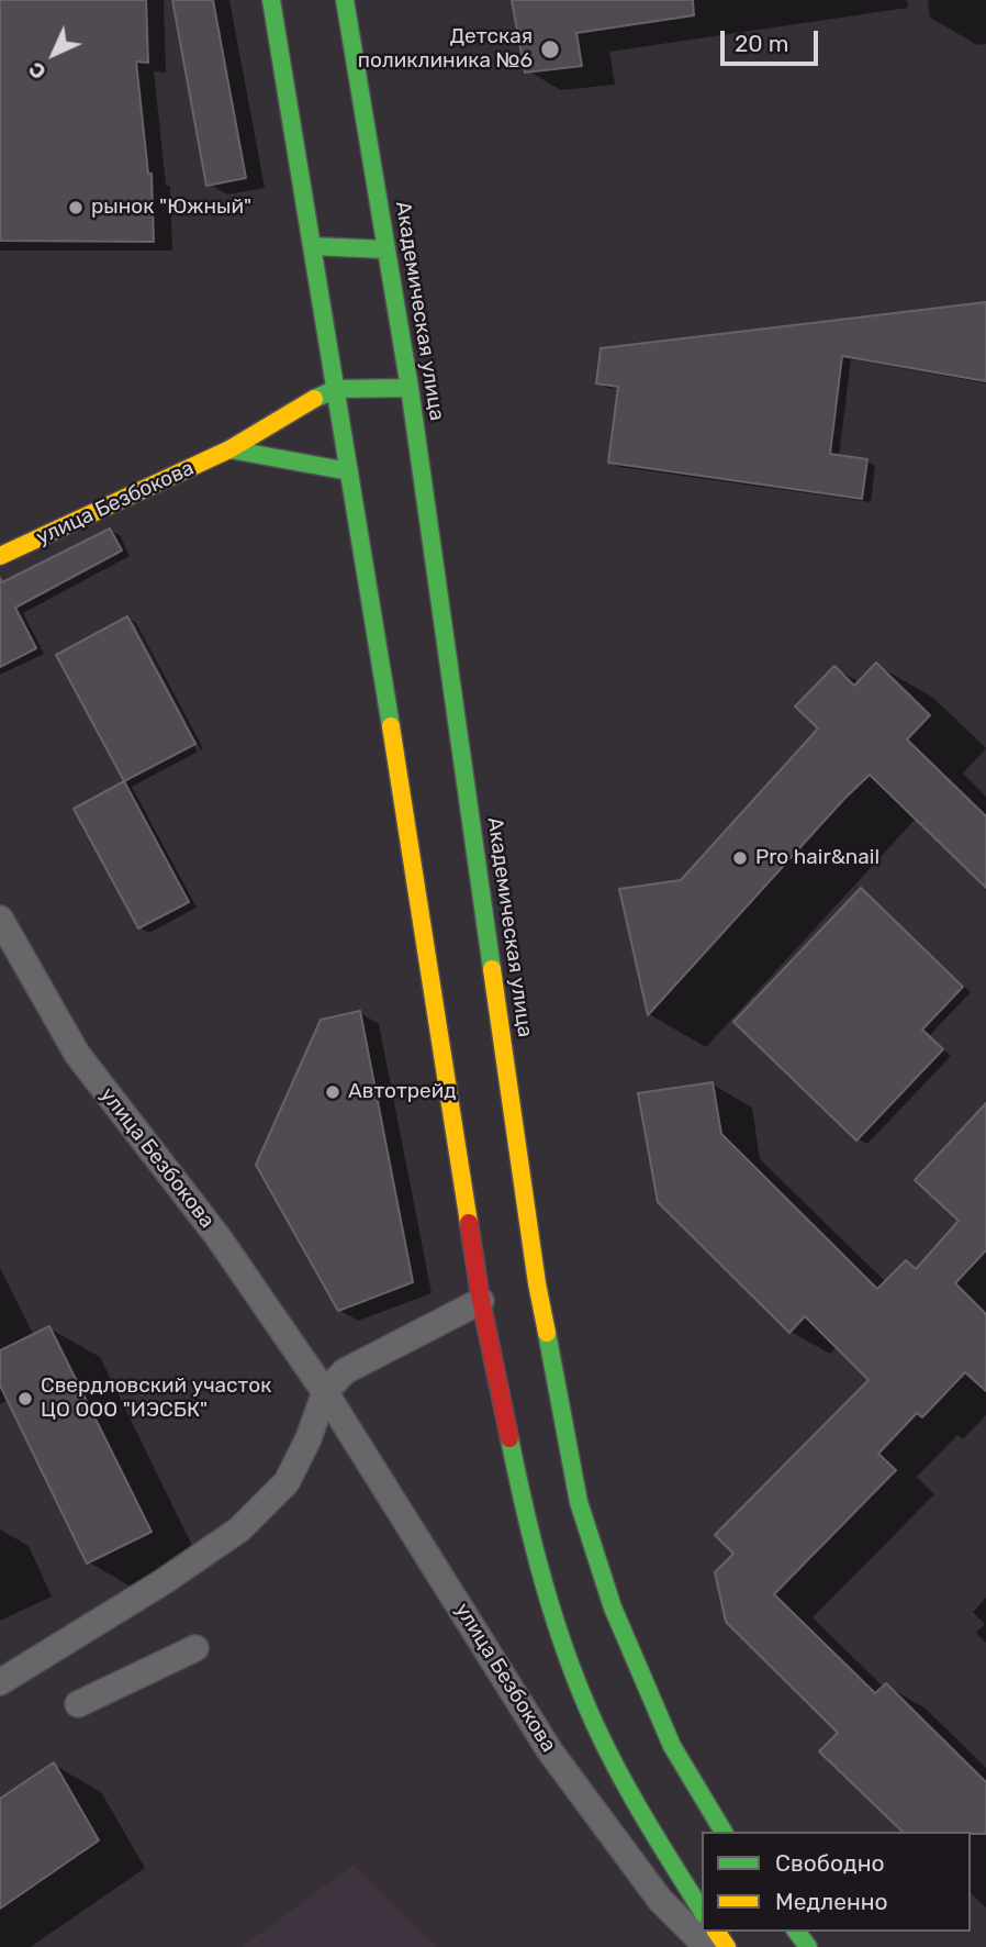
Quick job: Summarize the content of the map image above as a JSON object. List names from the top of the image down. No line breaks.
{"streets":{"main road":["Академическая улица","улица Безбокова"]},"places":["Детская поликлиника №6","рынок \"Южный\"","Pro hair&nail","Автотрейд","Свердловский участок ЦО ООО \"ИЭСБК\""],"legend":["Свободно","Медленно"],"scale_bar":"20 m","north":"bottom left"}
